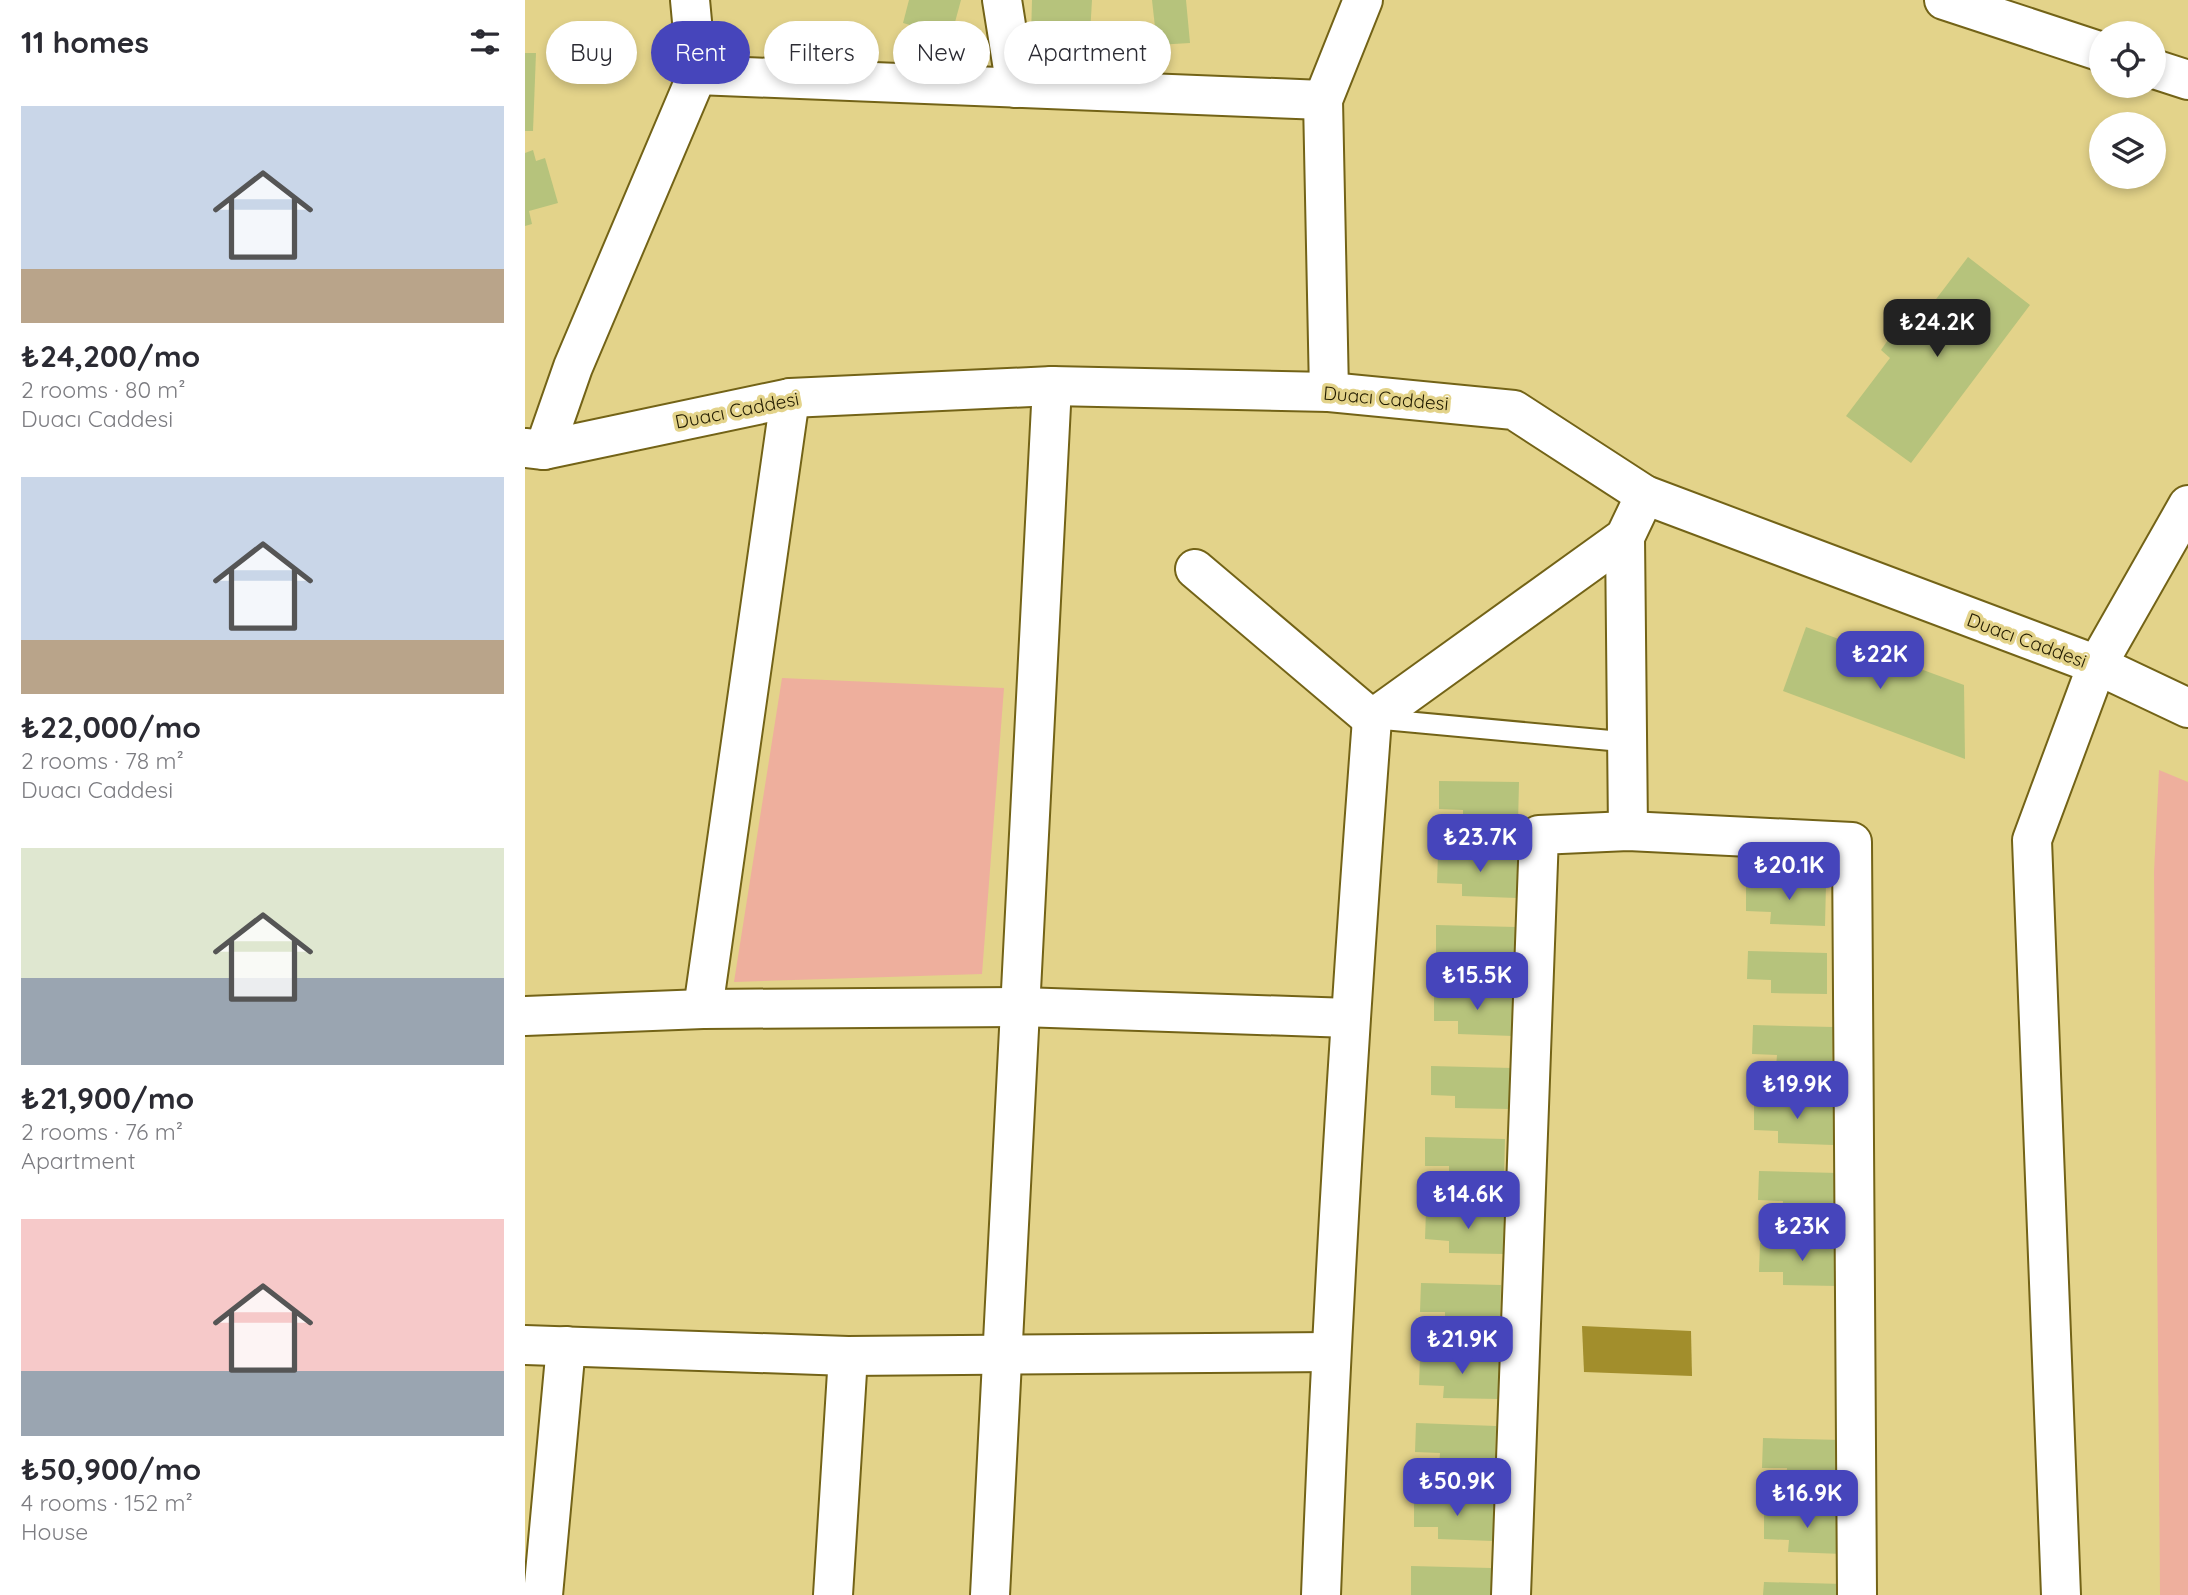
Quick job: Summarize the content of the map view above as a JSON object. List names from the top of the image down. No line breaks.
{"streets":{"street":["Duacı Caddesi"]},"page":{"heading":"11 homes","chip":["Buy","Rent","Filters","New","Apartment"],"list":[{"name":"₺24,200/mo","note":"2 rooms · 80 m² · Duacı Caddesi"},{"name":"₺22,000/mo","note":"2 rooms · 78 m² · Duacı Caddesi"},{"name":"₺21,900/mo","note":"2 rooms · 76 m² · Apartment"},{"name":"₺50,900/mo","note":"4 rooms · 152 m² · House"}],"price":["₺24.2K","₺22K","₺23.7K","₺20.1K","₺15.5K","₺19.9K","₺14.6K","₺23K","₺21.9K","₺50.9K","₺16.9K"]}}
